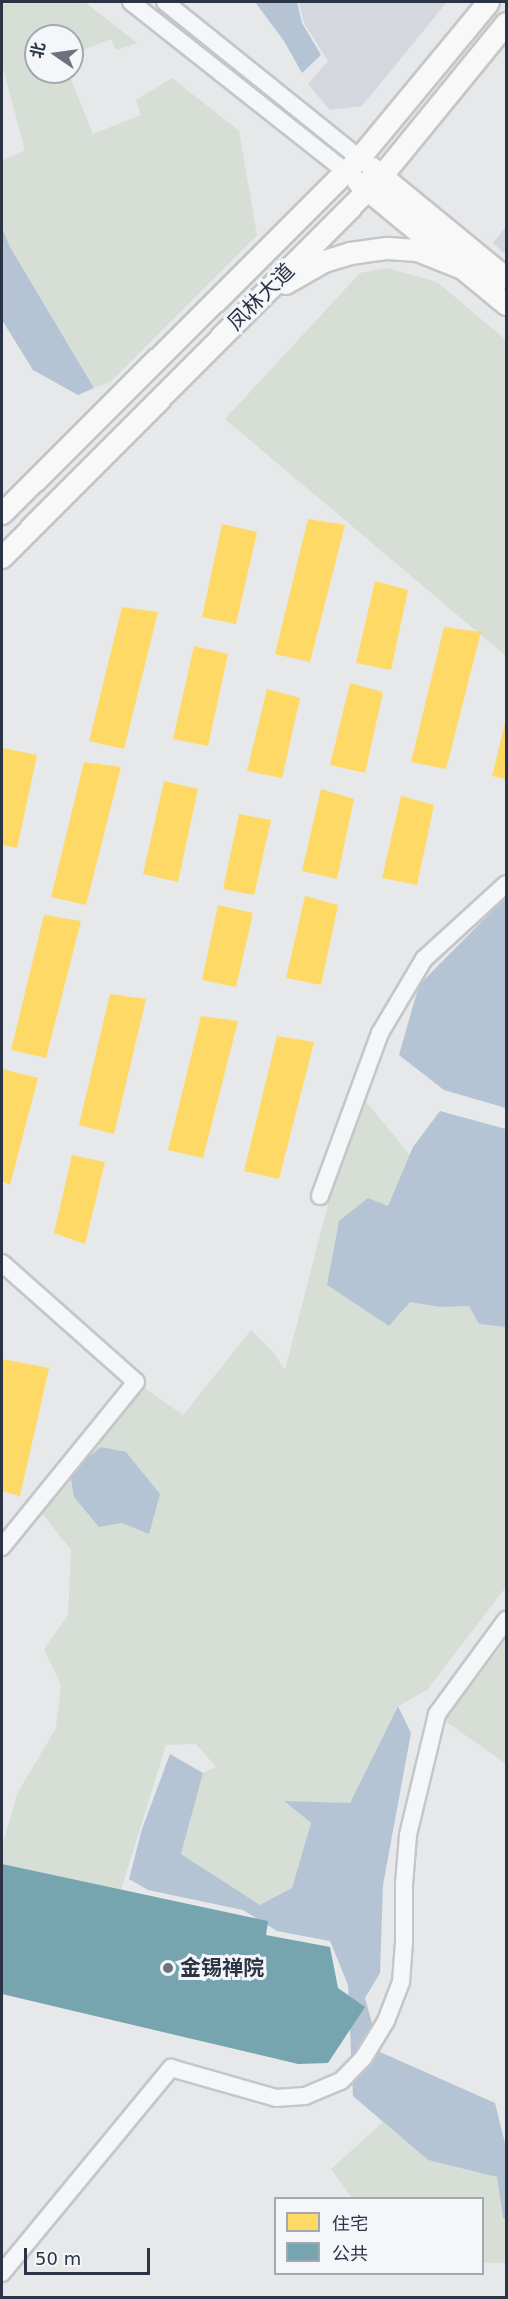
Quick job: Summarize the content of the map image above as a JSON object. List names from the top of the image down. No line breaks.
{"streets":{"main road":["凤林大道"]},"places":["金锡禅院"],"legend":["住宅","公共"],"scale_bar":"50 m","north":"left"}
